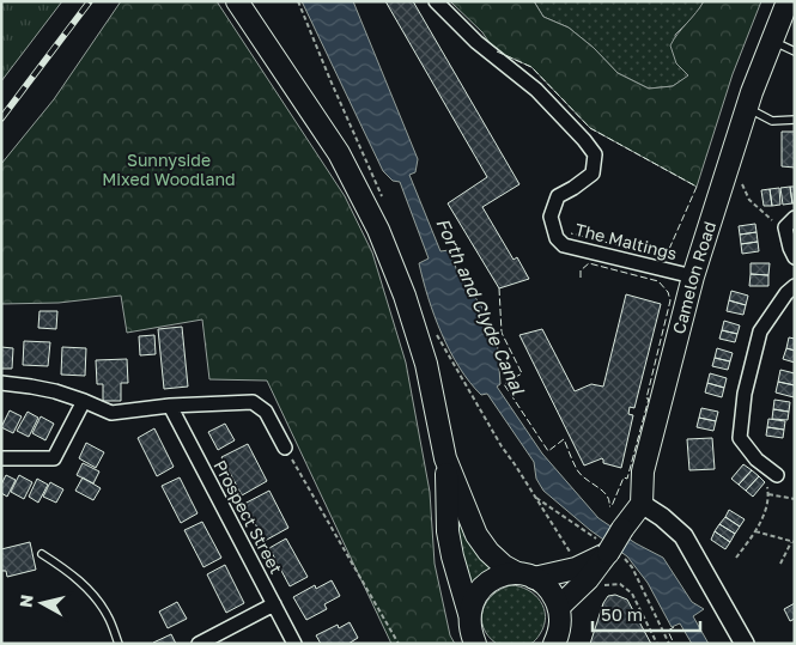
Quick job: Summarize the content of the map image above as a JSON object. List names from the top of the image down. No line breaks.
{"streets":{"main road":["Camelon Road"],"street":["The Maltings","Prospect Street"]},"crossings":[["The Maltings","Camelon Road"]],"water":["Forth and Clyde Canal"],"parks":["Sunnyside Mixed Woodland"],"scale_bar":"50 m","north":"left"}
